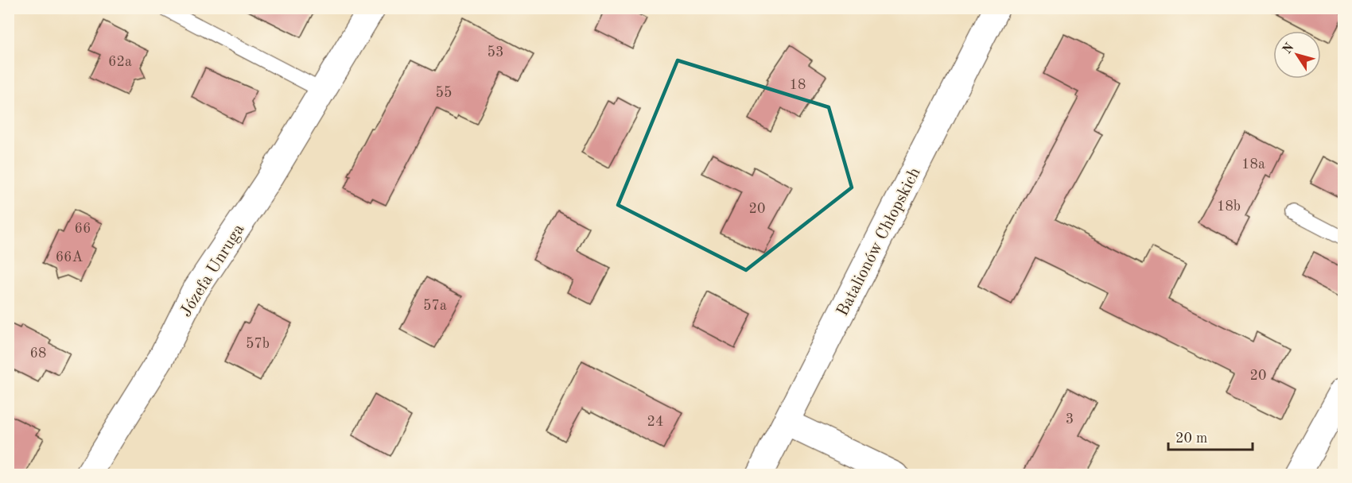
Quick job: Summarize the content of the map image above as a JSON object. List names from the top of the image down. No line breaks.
{"streets":{"street":["Batalionów Chłopskich","Józefa Unruga"]},"house_numbers":["53","62a","18","55","18a","18b","20","66","66A","57a","57b","68","20","3","24"],"scale_bar":"20 m","north":"top left"}
